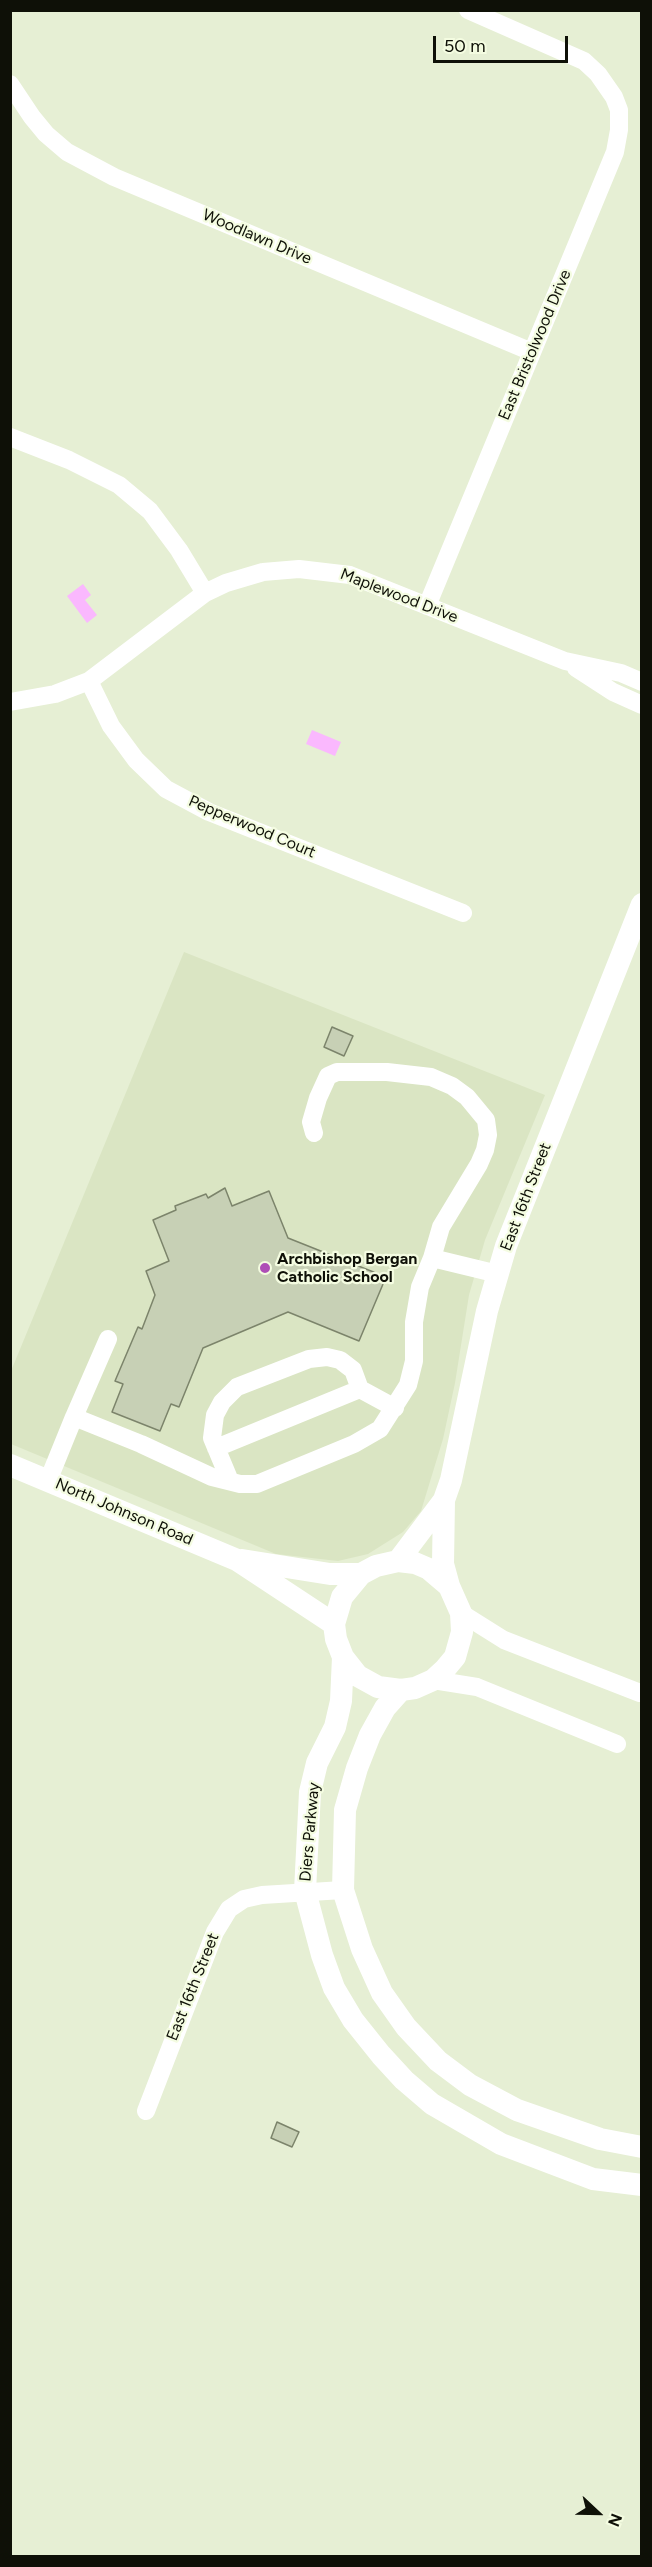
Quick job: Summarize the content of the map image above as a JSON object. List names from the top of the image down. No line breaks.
{"streets":{"main road":["East 16th Street","North Johnson Road","Diers Parkway"],"street":["Woodlawn Drive","East Bristolwood Drive","Maplewood Drive","Pepperwood Court"]},"crossings":[["Woodlawn Drive","East Bristolwood Drive"],["East Bristolwood Drive","Maplewood Drive"],["Maplewood Drive","Pepperwood Court"],["East 16th Street","North Johnson Road"],["East 16th Street","Diers Parkway"],["North Johnson Road","Diers Parkway"]],"places":["Archbishop Bergan Catholic School"],"scale_bar":"50 m","north":"right"}
